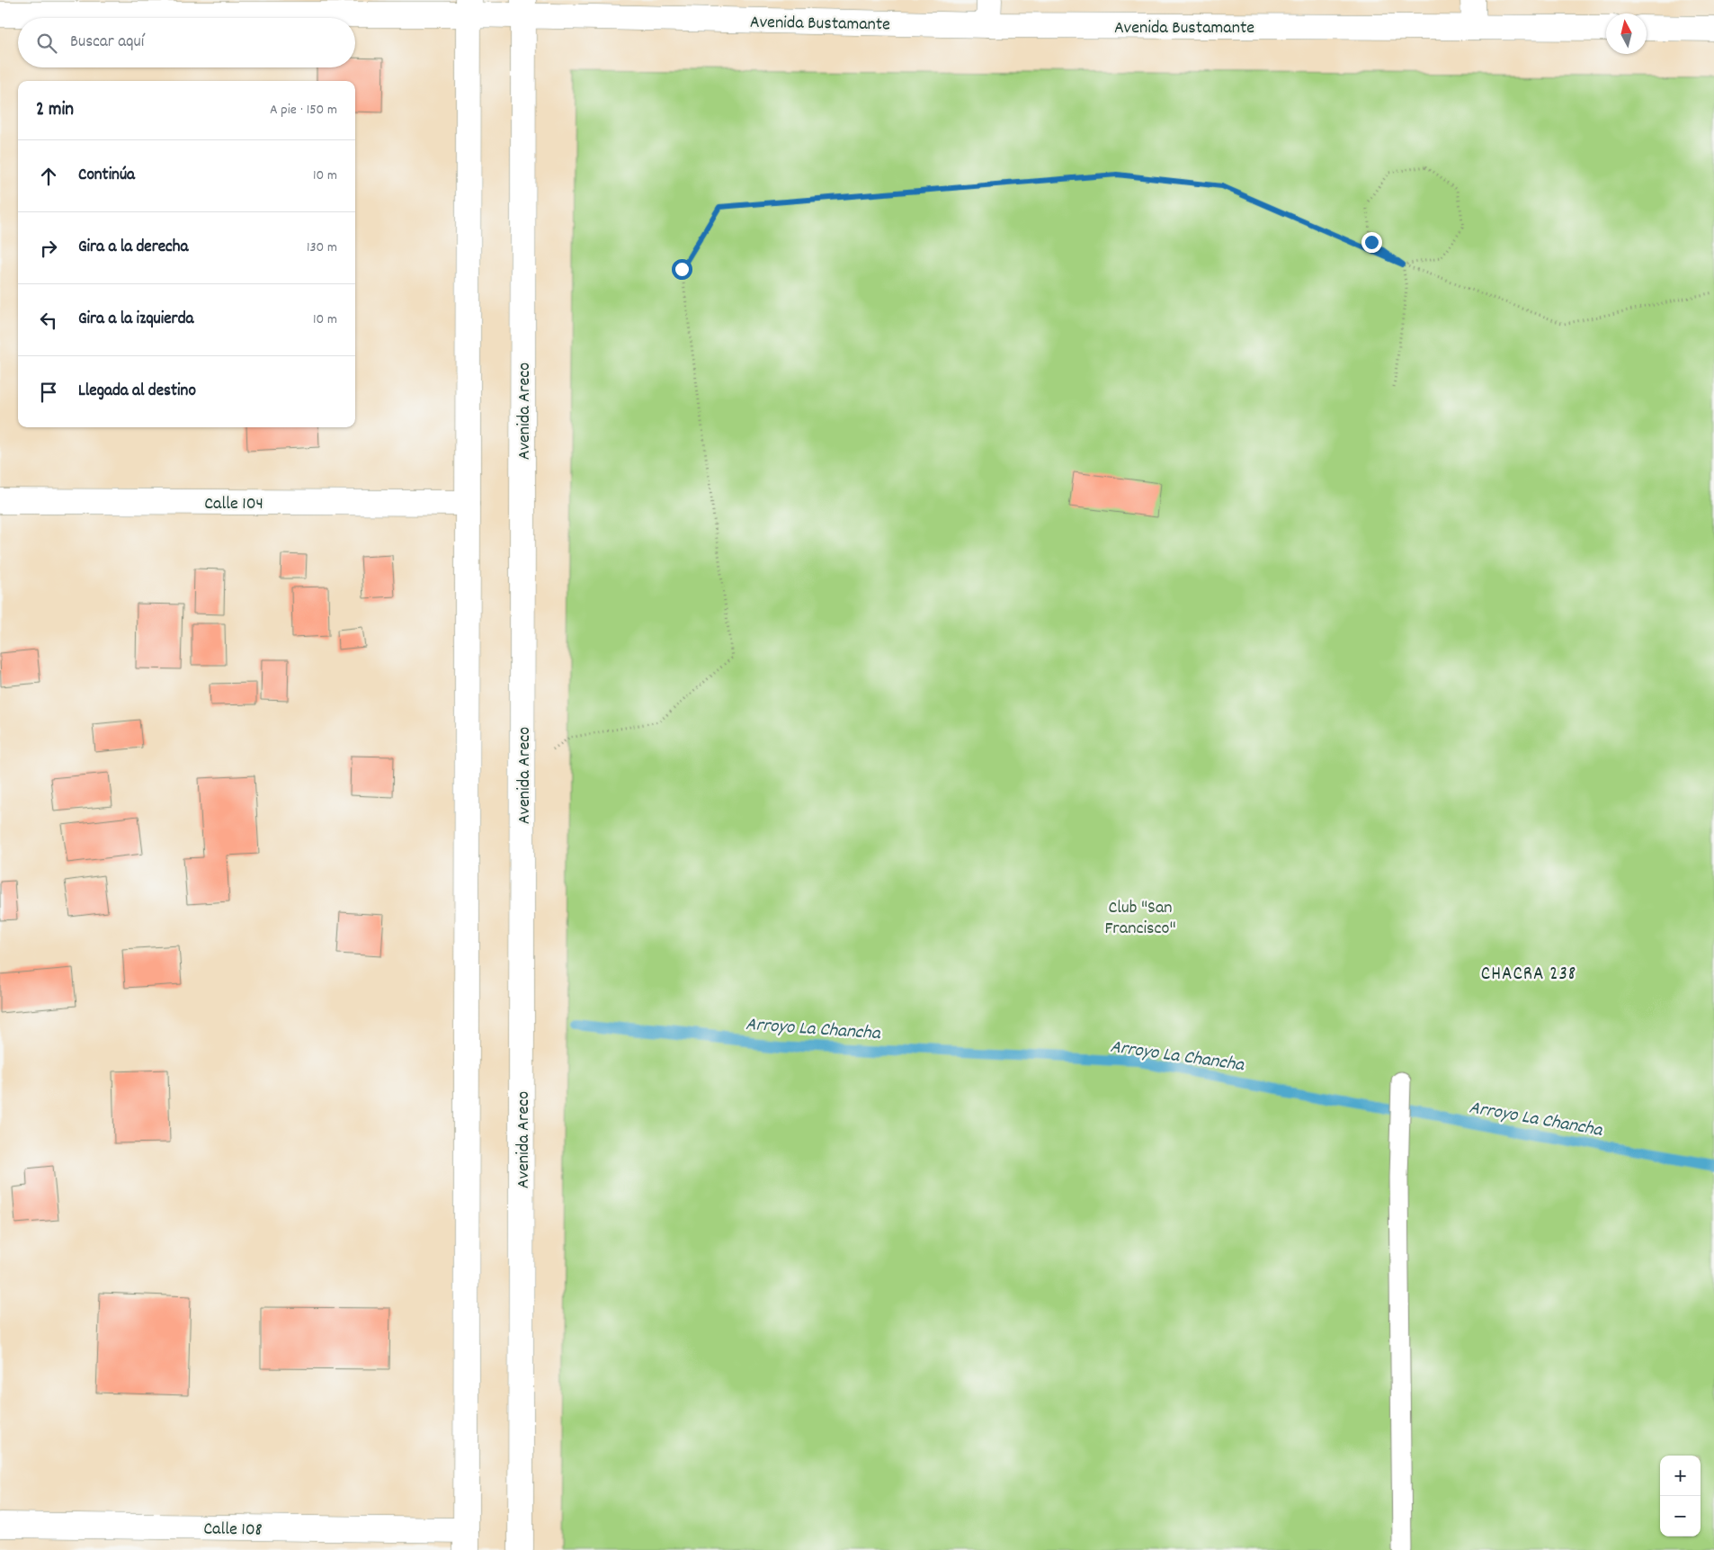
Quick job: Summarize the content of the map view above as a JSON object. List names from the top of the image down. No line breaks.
{"streets":{"main road":["Avenida Bustamante","Avenida Areco","Calle 104","Calle 108"]},"crossings":[["Avenida Bustamante","Avenida Areco"]],"districts":["CHACRA 238"],"water":["Arroyo La Chancha"],"parks":["Club \"San Francisco\""],"north":"top","page":{"search":"Buscar aquí","heading":["2 min","A pie · 150 m"],"list":[["Continúa","10 m"],["Gira a la derecha","130 m"],["Gira a la izquierda","10 m"],"Llegada al destino"],"map_buttons":["+","−"]}}
